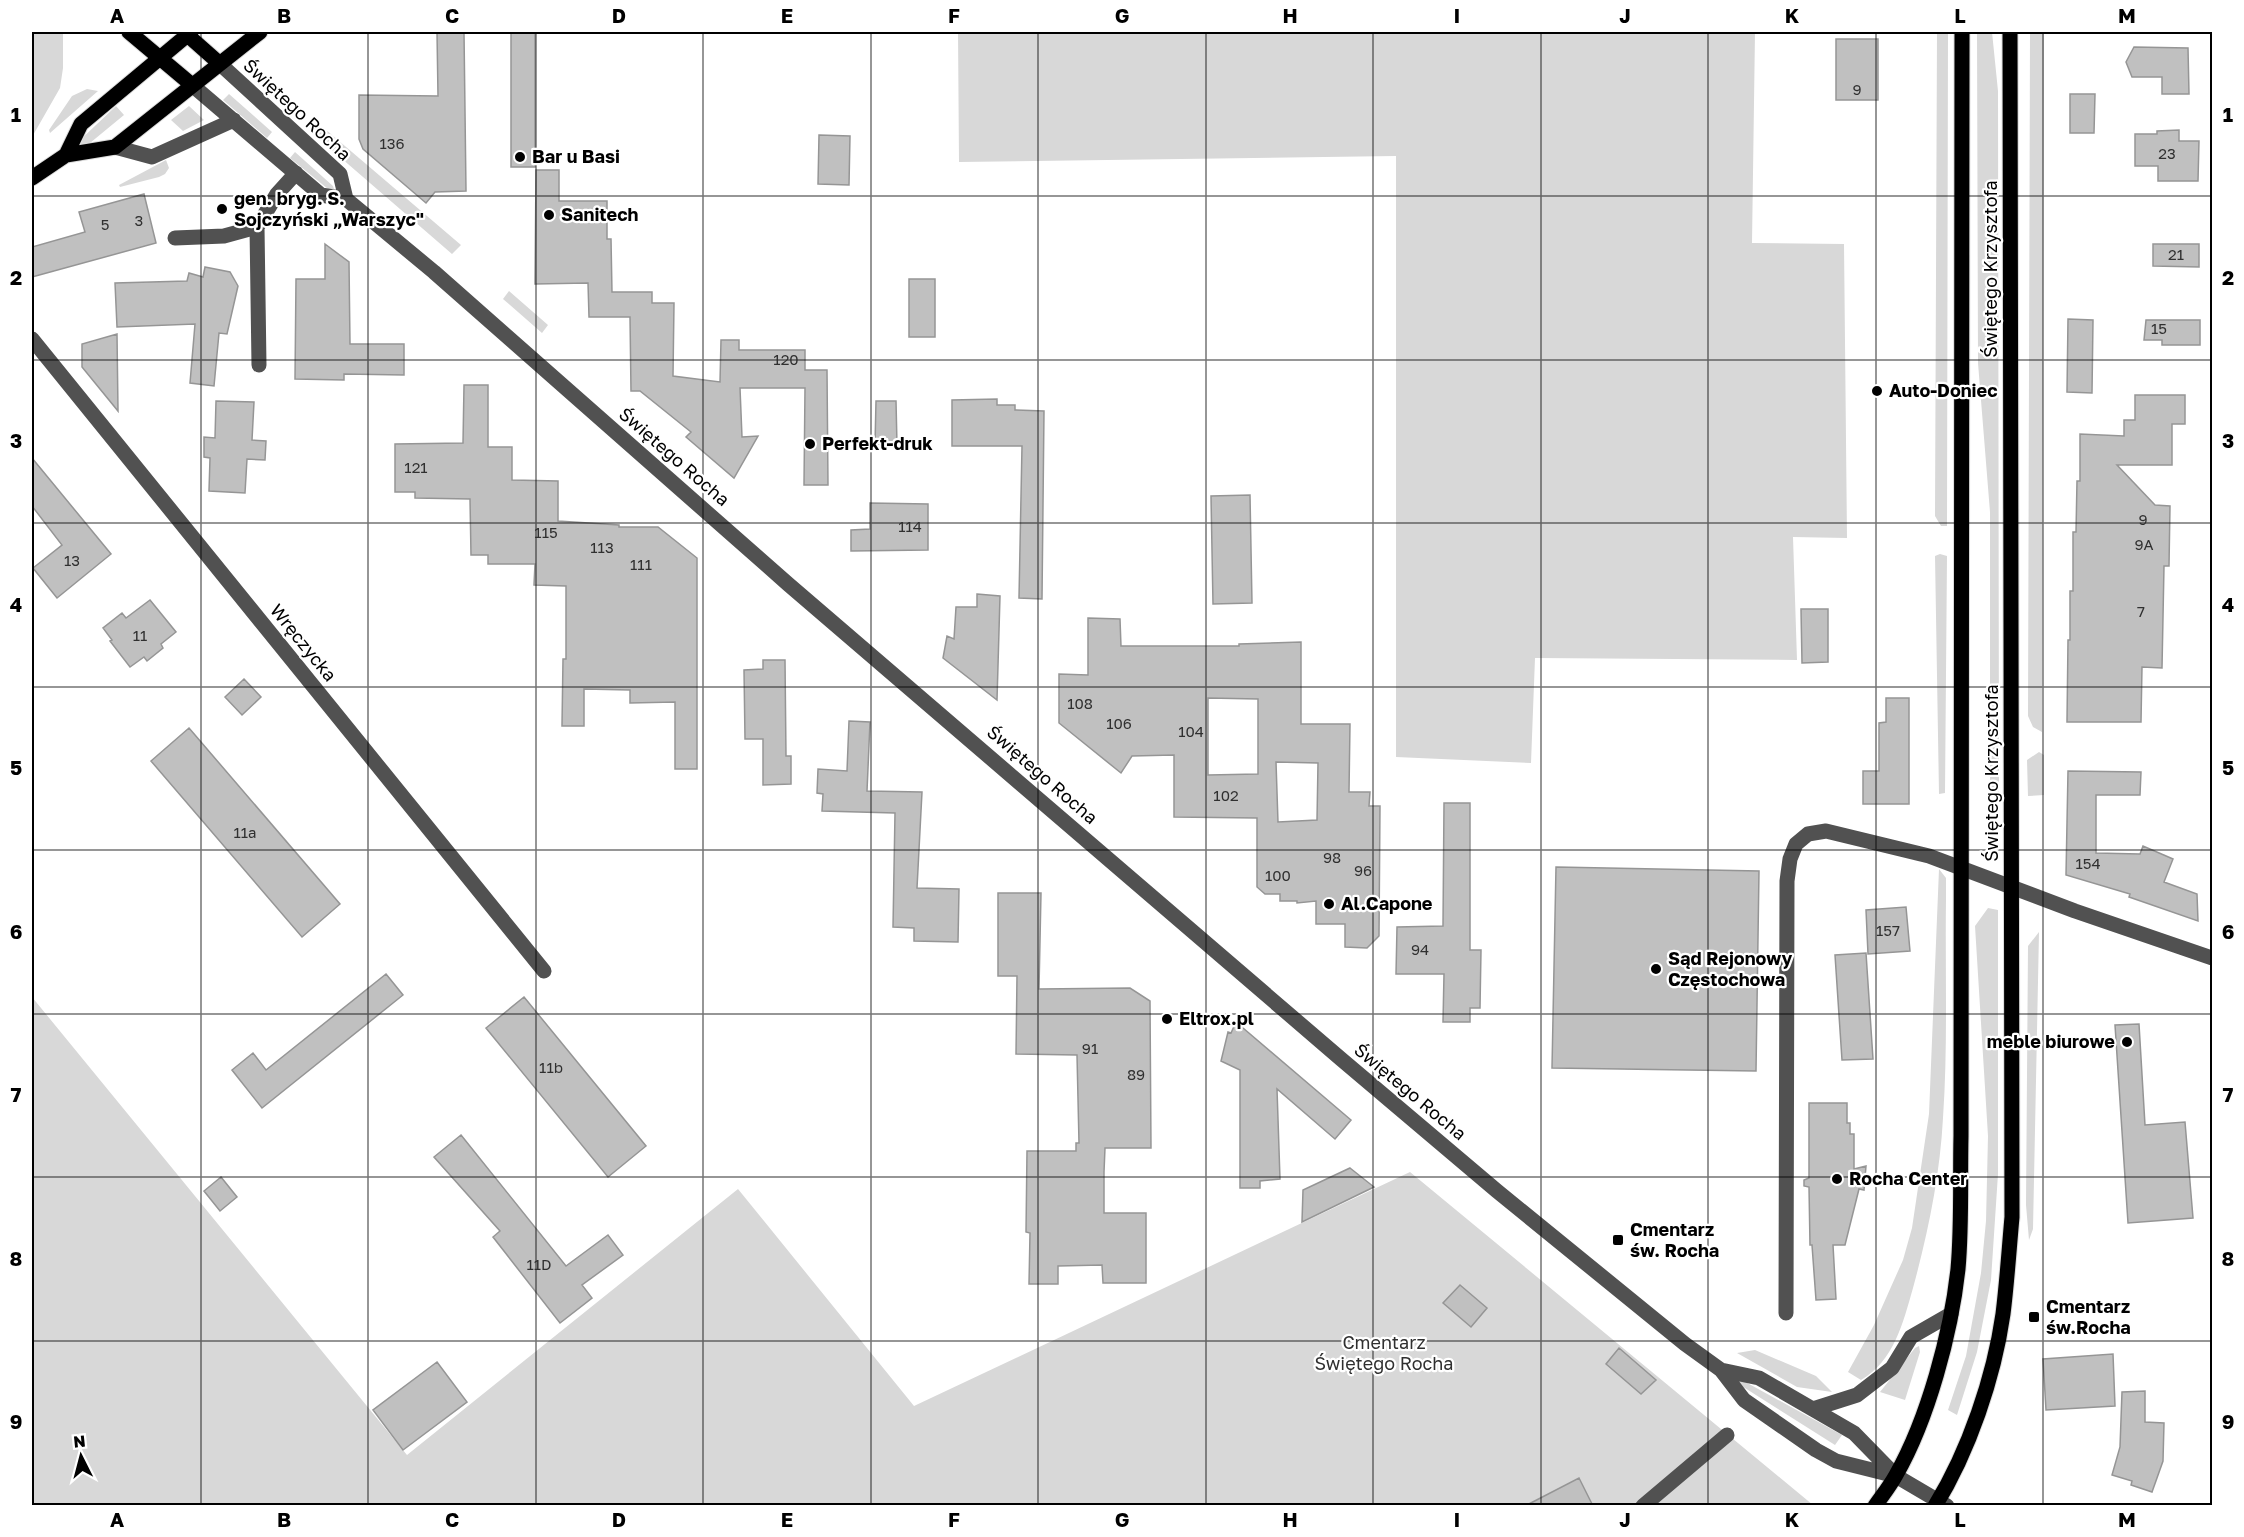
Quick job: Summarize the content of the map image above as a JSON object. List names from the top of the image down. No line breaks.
{"streets":{"main road":["Świętego Rocha","Świętego Krzysztofa"],"street":["Wręczycka"]},"crossings":[["Świętego Rocha","Świętego Krzysztofa"]],"parks":["Cmentarz Świętego Rocha"],"places":{"other":["Bar u Basi","gen. bryg. S. Sojczyński „Warszyc\"","Sanitech","Auto-Doniec","Perfekt-druk","Al.Capone","Sąd Rejonowy Częstochowa","Eltrox.pl","meble biurowe","Rocha Center"],"transit":["Cmentarz św. Rocha","Cmentarz św.Rocha"]},"house_numbers":["9","136","23","3","5","21","15","120","121","9","114","115","9A","113","13","111","7","11","108","106","104","102","11a","98","154","96","100","157","94","91","11b","89","11D"],"north":"top","grid":{"columns":["A","B","C","D","E","F","G","H","I","J","K","L","M"],"rows":["1","2","3","4","5","6","7","8","9"]}}
